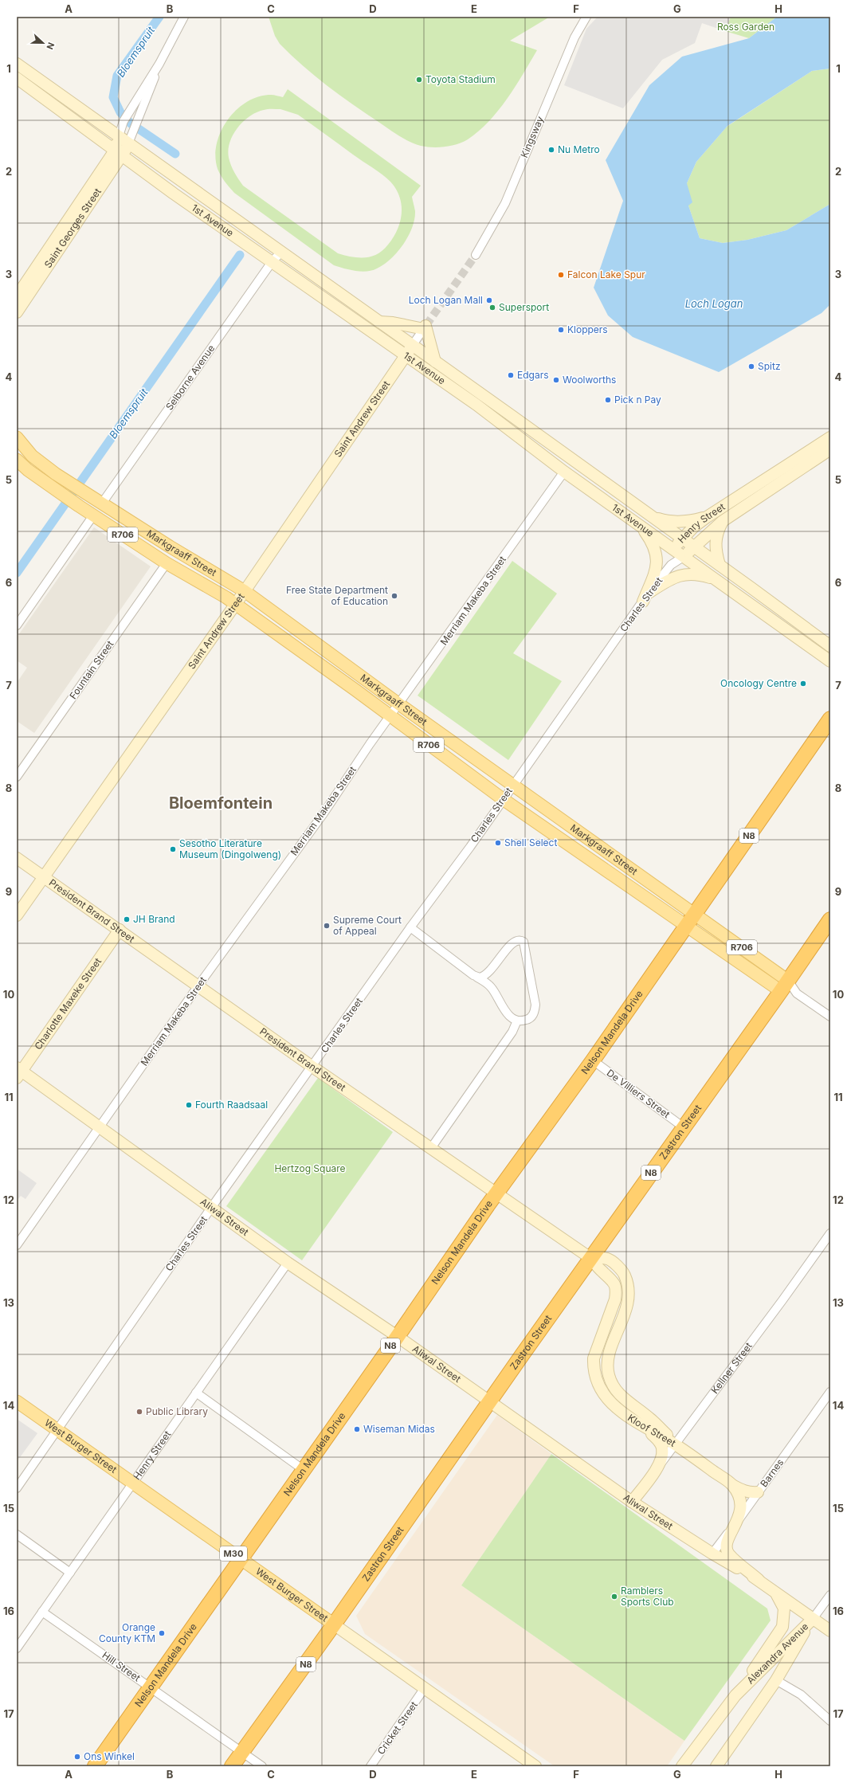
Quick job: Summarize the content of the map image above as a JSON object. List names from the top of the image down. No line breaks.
{"streets":{"highway":["N8","Nelson Mandela Drive","Zastron Street"],"main road":["R706","Markgraaff Street","West Burger Street","M30"],"street":["Kingsway","1st Avenue","Saint Georges Street","Selborne Avenue","Saint Andrew Street","Henry Street","Merriam Makeba Street","Charles Street","Fountain Street","President Brand Street","Charlotte Maxeke Street","De Villiers Street","Aliwal Street","Kellner Street","Kloof Street","Barnes","Alexandra Avenue","Hill Street","Cricket Street"]},"crossings":[["1st Avenue","Saint Georges Street"],["1st Avenue","Selborne Avenue"],["1st Avenue","Saint Andrew Street"],["1st Avenue","Henry Street"],["1st Avenue","Merriam Makeba Street"],["Selborne Avenue","Markgraaff Street"],["Saint Andrew Street","Markgraaff Street"],["Saint Andrew Street","President Brand Street"],["Henry Street","Charles Street"],["Henry Street","Aliwal Street"],["Henry Street","West Burger Street"],["Henry Street","Hill Street"],["Markgraaff Street","Merriam Makeba Street"],["Markgraaff Street","Charles Street"],["Markgraaff Street","Fountain Street"],["Markgraaff Street","Nelson Mandela Drive"],["Markgraaff Street","Zastron Street"],["Merriam Makeba Street","President Brand Street"],["Merriam Makeba Street","Aliwal Street"],["Charles Street","President Brand Street"],["Charles Street","Aliwal Street"],["Charles Street","West Burger Street"],["President Brand Street","Charlotte Maxeke Street"],["President Brand Street","Nelson Mandela Drive"],["President Brand Street","Zastron Street"],["President Brand Street","Kloof Street"],["Charlotte Maxeke Street","Aliwal Street"],["Nelson Mandela Drive","De Villiers Street"],["Nelson Mandela Drive","Aliwal Street"],["Nelson Mandela Drive","West Burger Street"],["Nelson Mandela Drive","Hill Street"],["De Villiers Street","Zastron Street"],["Zastron Street","Aliwal Street"],["Zastron Street","Kloof Street"],["Zastron Street","West Burger Street"],["Zastron Street","Hill Street"],["Aliwal Street","Kellner Street"],["Aliwal Street","Barnes"],["Aliwal Street","Alexandra Avenue"],["Kellner Street","Kloof Street"],["West Burger Street","Cricket Street"]],"districts":["Bloemfontein"],"water":["Bloemspruit","Loch Logan"],"parks":["Ross Garden","Hertzog Square"],"places":["Toyota Stadium","Nu Metro","Falcon Lake Spur","Loch Logan Mall","Supersport","Kloppers","Spitz","Edgars","Woolworths","Pick n Pay","Free State Department of Education","Oncology Centre","Shell Select","Sesotho Literature Museum (Dingolweng)","JH Brand","Supreme Court of Appeal","Fourth Raadsaal","Public Library","Wiseman Midas","Ramblers Sports Club","Orange County KTM","Ons Winkel"],"north":"right","grid":{"columns":["A","B","C","D","E","F","G","H"],"rows":["1","2","3","4","5","6","7","8","9","10","11","12","13","14","15","16","17"]}}
